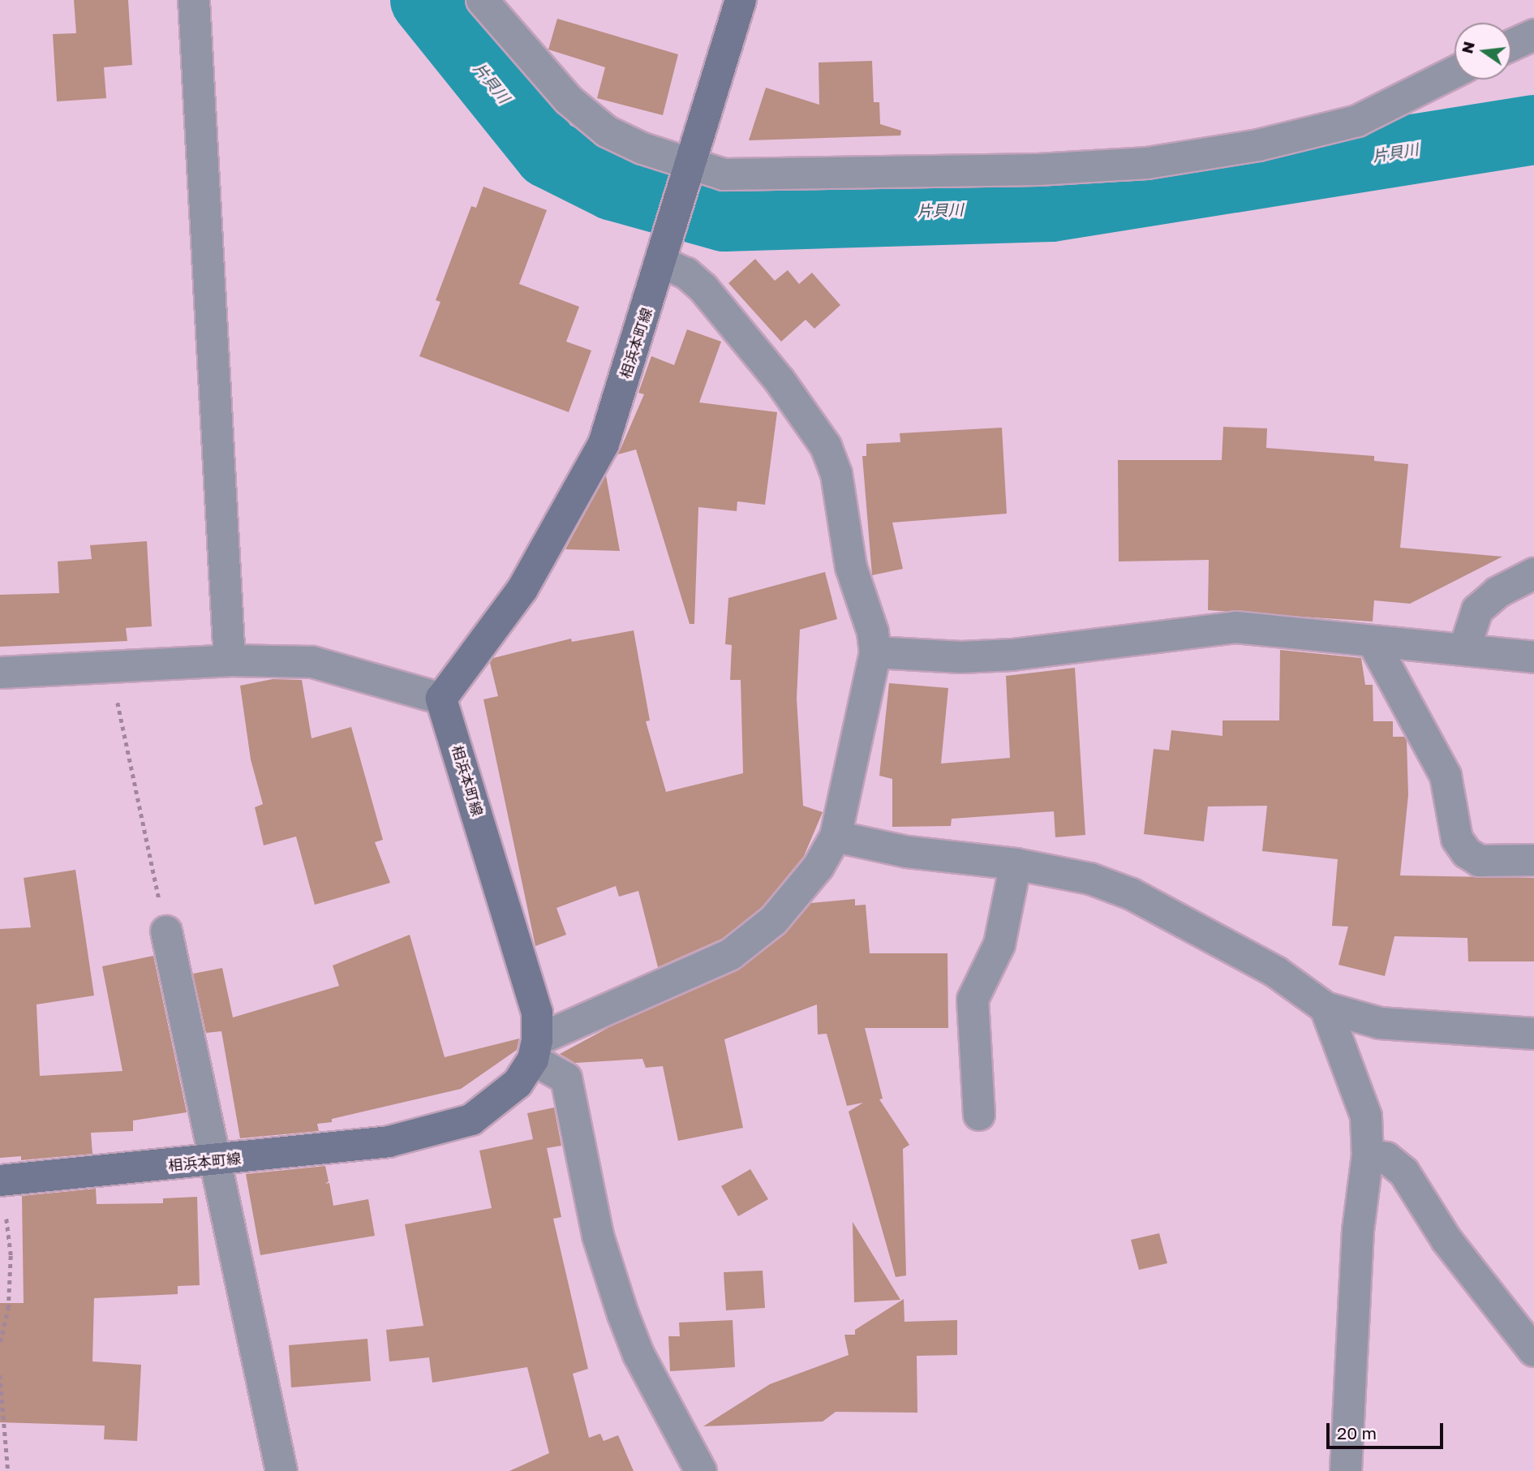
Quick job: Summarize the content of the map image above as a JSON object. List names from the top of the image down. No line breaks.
{"streets":{"main road":["相浜本町線"]},"water":["片貝川"],"scale_bar":"20 m","north":"left"}
